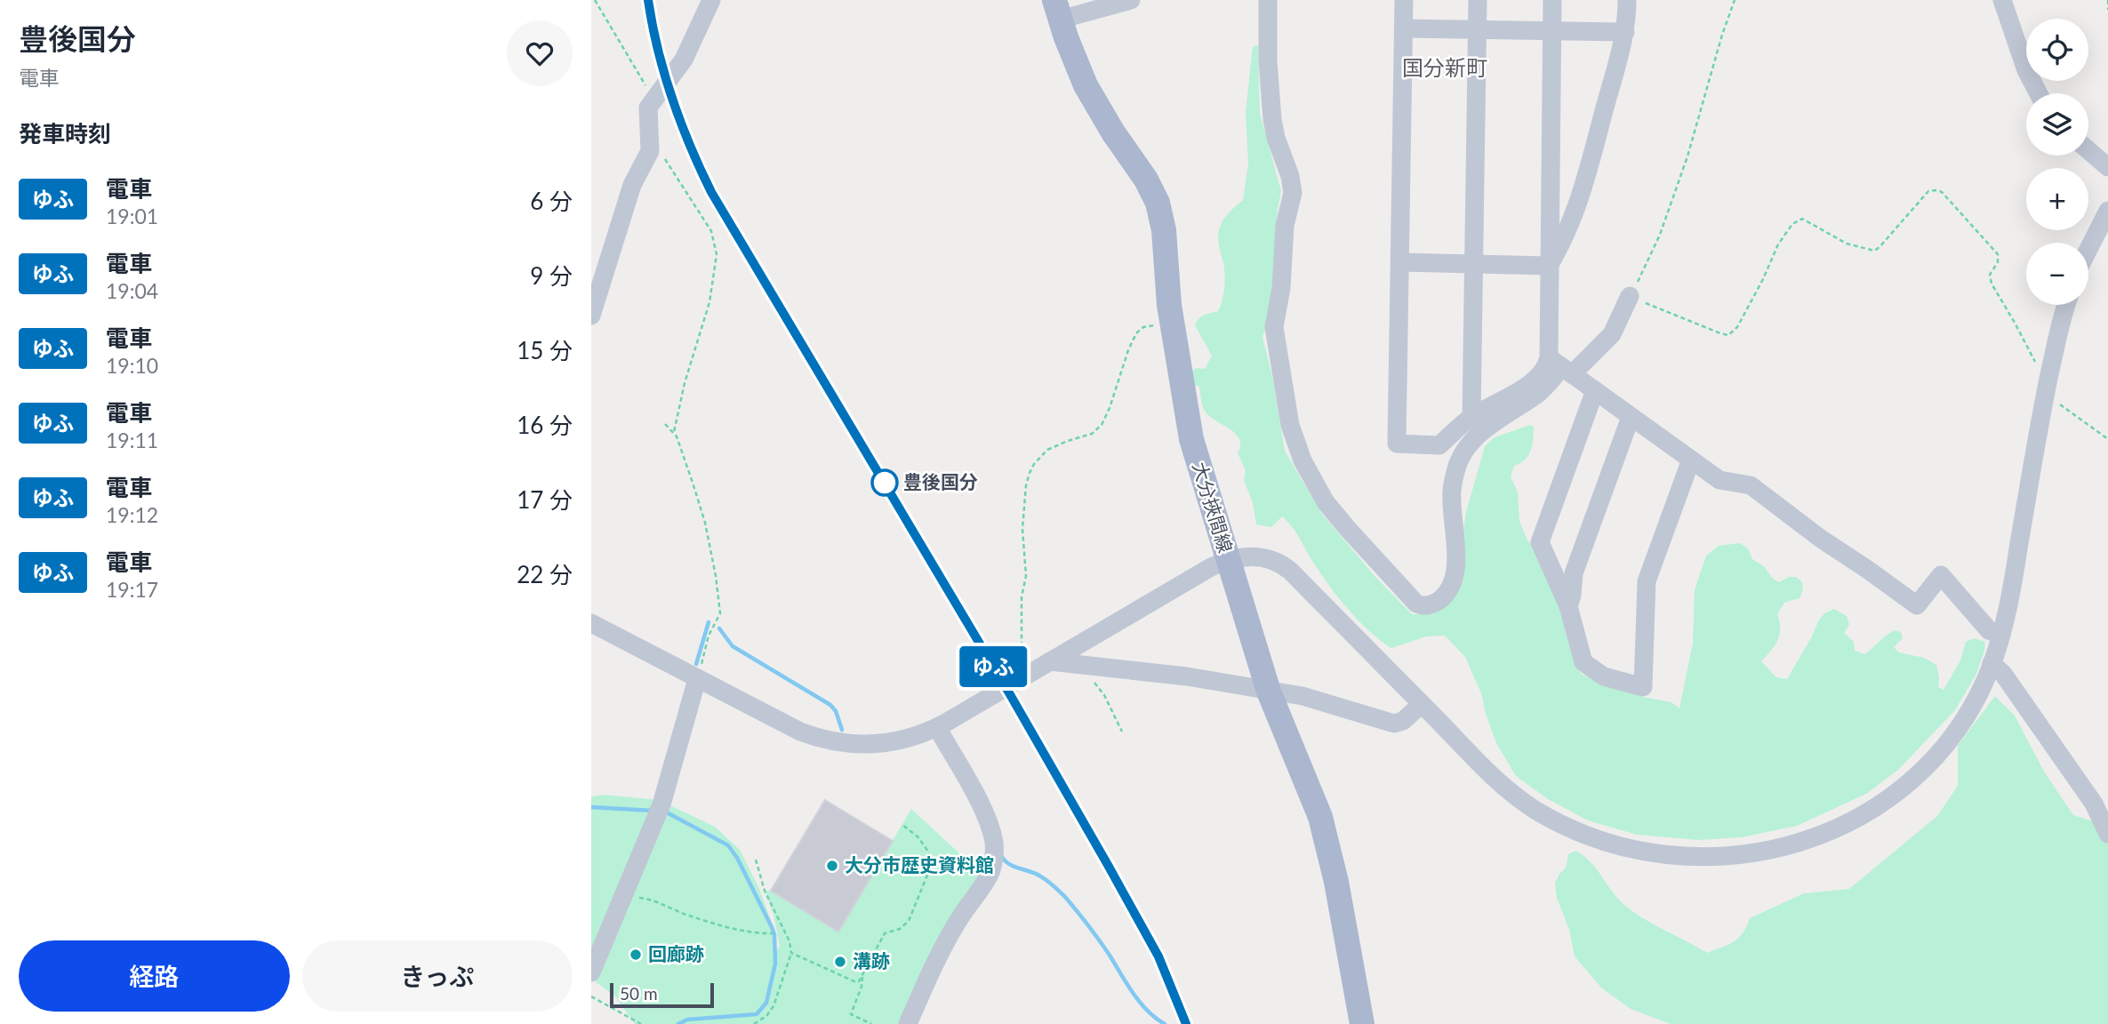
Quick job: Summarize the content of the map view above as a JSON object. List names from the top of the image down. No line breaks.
{"streets":{"main road":["大分挾間線"]},"districts":["国分新町"],"places":["豊後国分","大分市歴史資料館","回廊跡","溝跡"],"scale_bar":"50 m","page":{"heading":[["豊後国分","電車"],"発車時刻"],"on_map":"ゆふ","map_buttons":["+","−"],"list":[{"mark":"ゆふ","name":"電車","note":"19:01","value":"6 分"},{"mark":"ゆふ","name":"電車","note":"19:04","value":"9 分"},{"mark":"ゆふ","name":"電車","note":"19:10","value":"15 分"},{"mark":"ゆふ","name":"電車","note":"19:11","value":"16 分"},{"mark":"ゆふ","name":"電車","note":"19:12","value":"17 分"},{"mark":"ゆふ","name":"電車","note":"19:17","value":"22 分"}],"buttons":["経路","きっぷ"],"scale":"50 m"}}
